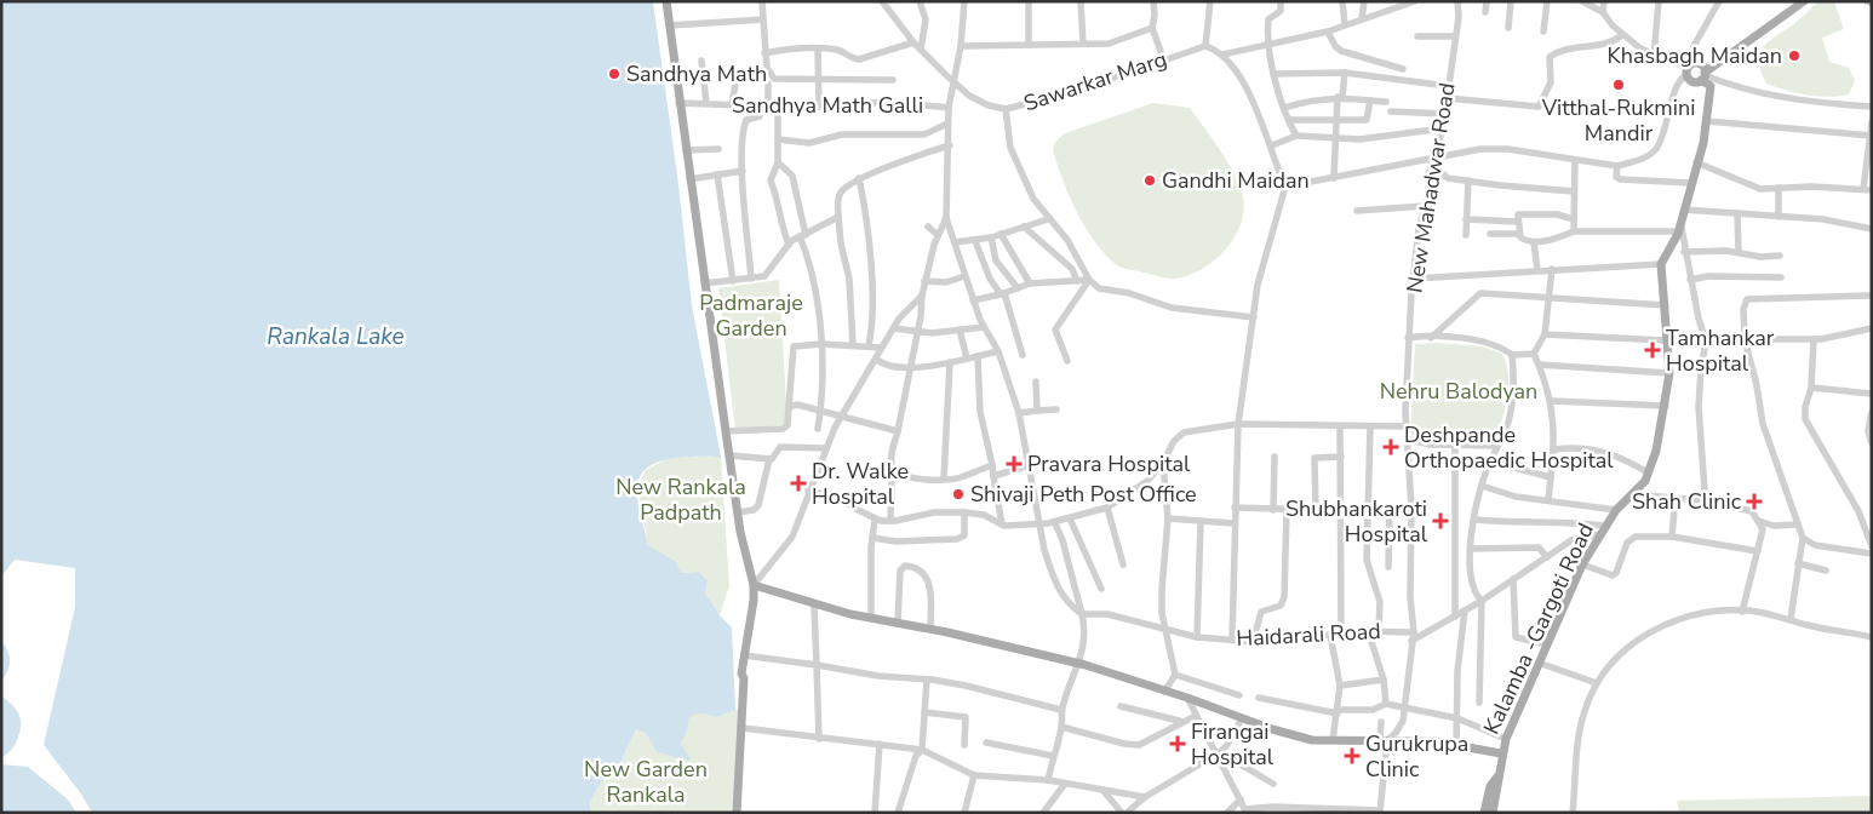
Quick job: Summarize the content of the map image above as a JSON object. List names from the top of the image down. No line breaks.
{"streets":{"main road":["Kalamba -Gargoti Road"],"street":["Sawarkar Marg","Sandhya Math Galli","New Mahadwar Road","Haidarali Road"]},"crossings":[["Sawarkar Marg","Sandhya Math Galli"]],"water":["Rankala Lake"],"parks":["Padmaraje Garden","Nehru Balodyan","New Rankala Padpath","New Garden Rankala"],"places":{"other":["Khasbagh Maidan","Sandhya Math","Vitthal-Rukmini Mandir","Gandhi Maidan","Shivaji Peth Post Office"],"health":["Tamhankar Hospital","Deshpande Orthopaedic Hospital","Pravara Hospital","Dr. Walke Hospital","Shah Clinic","Shubhankaroti Hospital","Firangai Hospital","Gurukrupa Clinic"]}}
